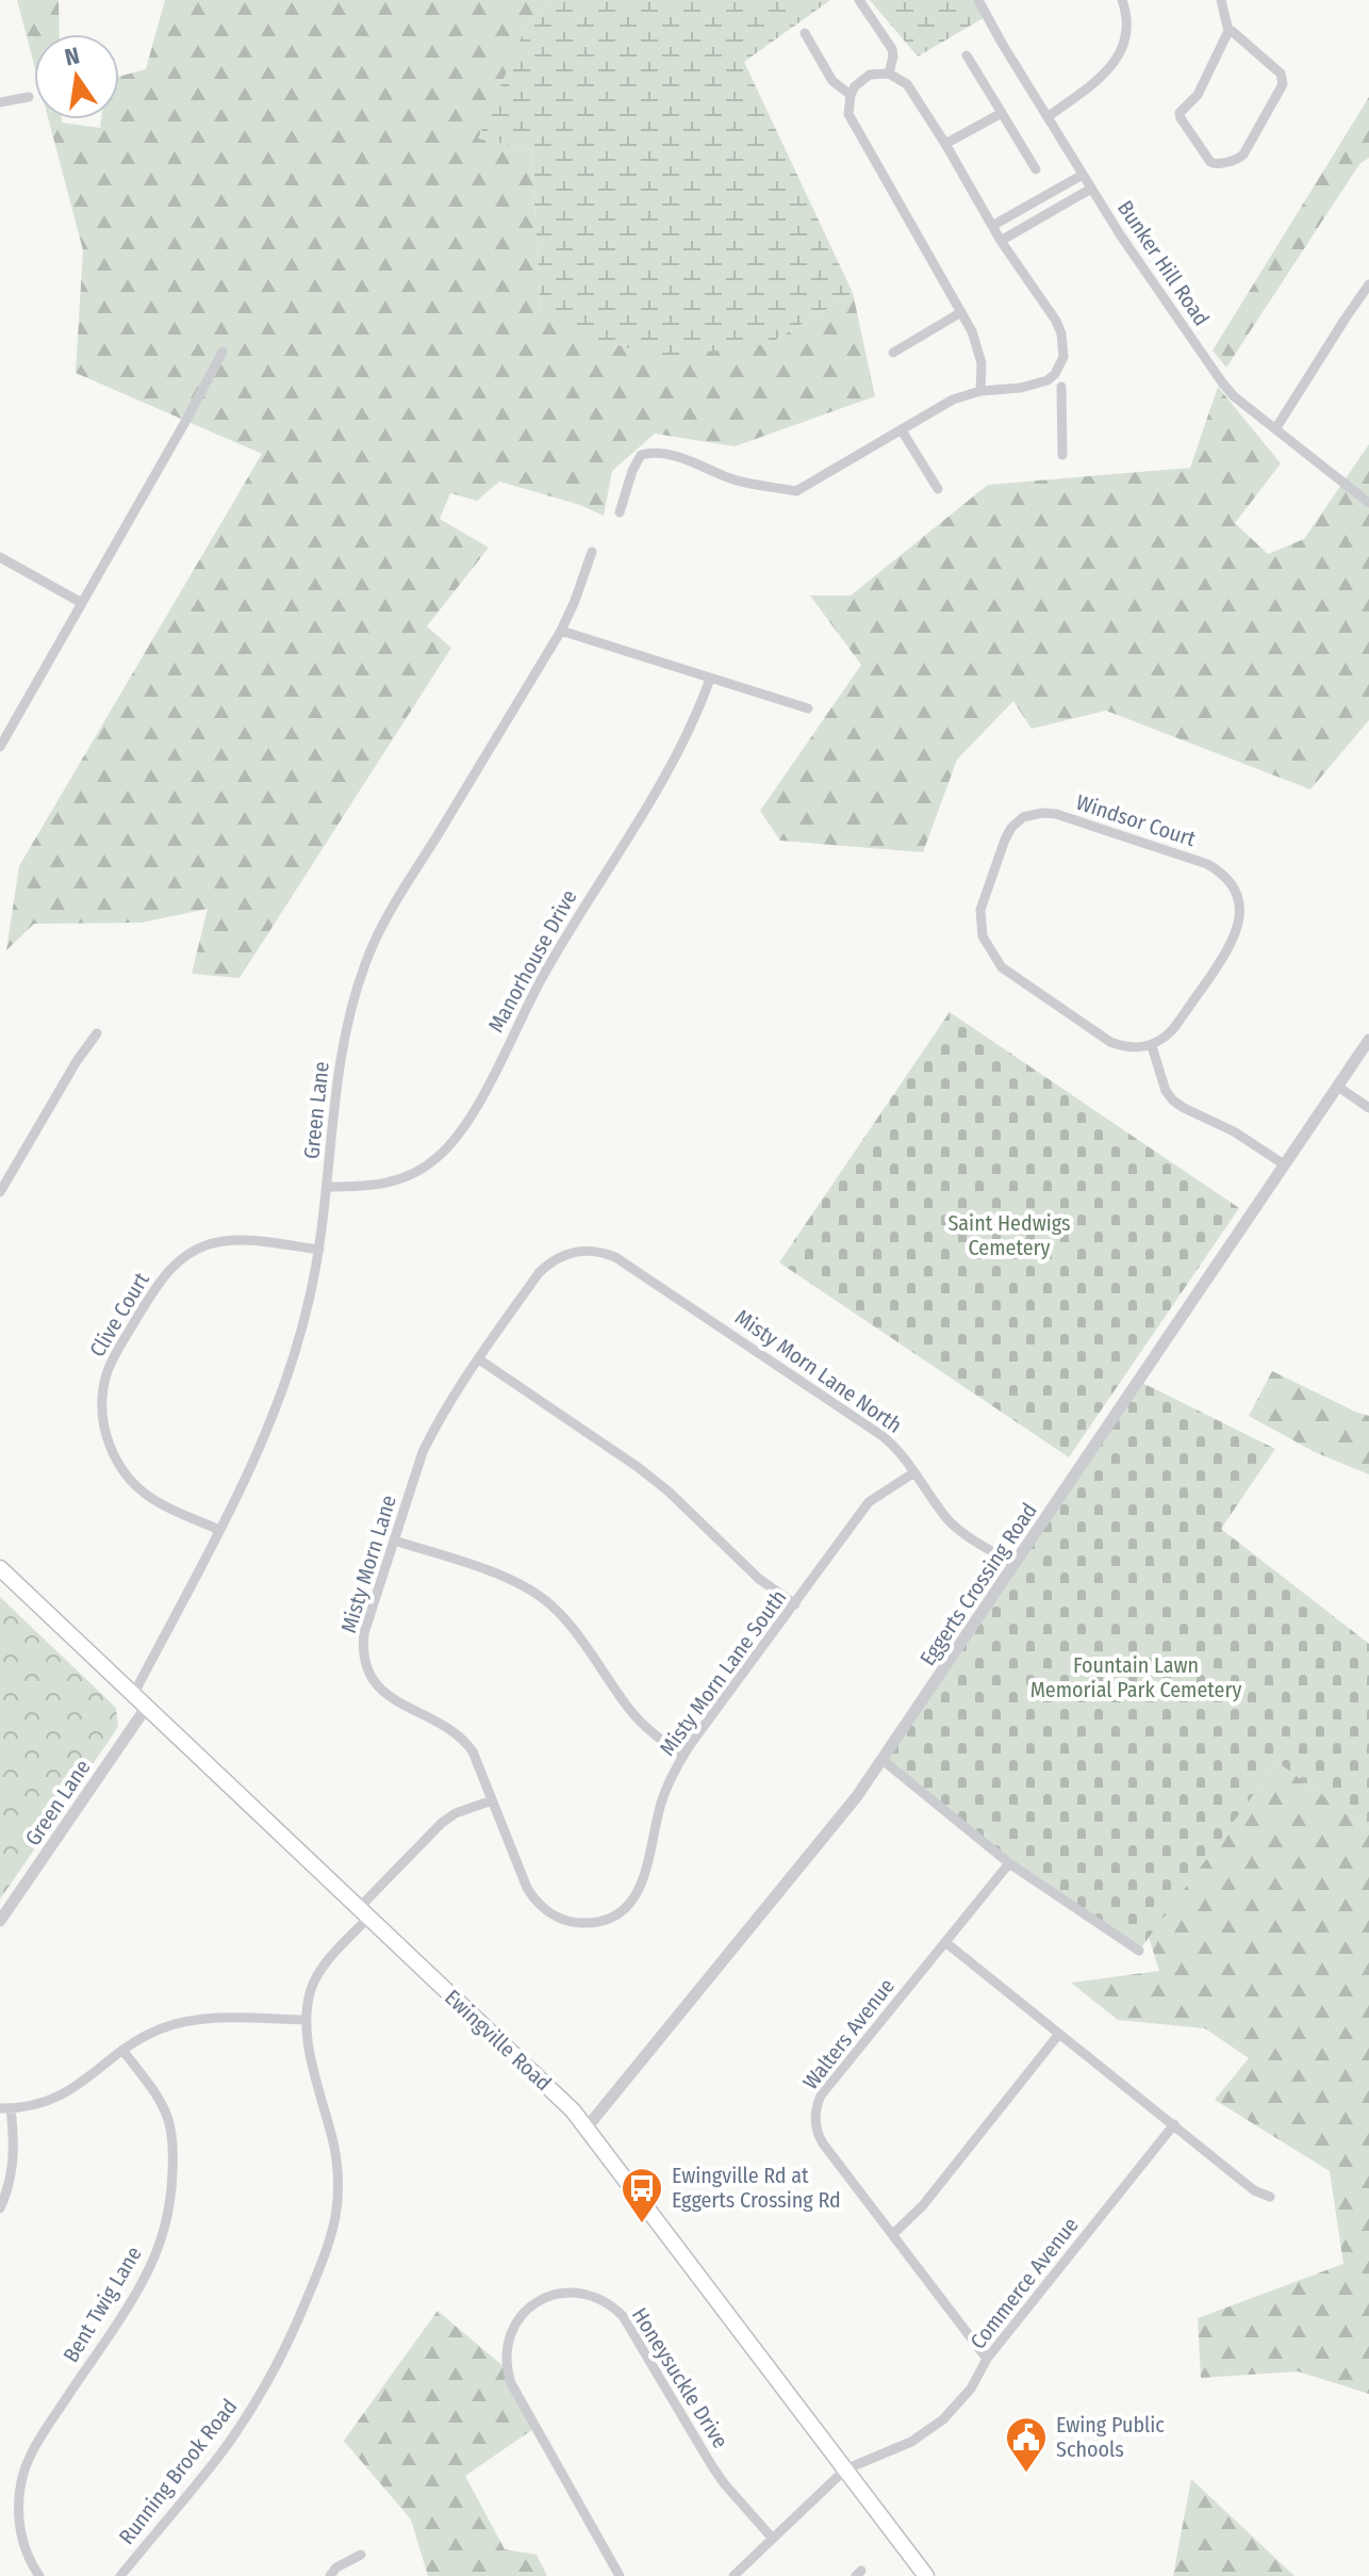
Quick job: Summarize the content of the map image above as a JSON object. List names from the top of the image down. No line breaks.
{"streets":{"main road":["Ewingville Road"],"street":["Bunker Hill Road","Windsor Court","Manorhouse Drive","Green Lane","Clive Court","Misty Morn Lane North","Misty Morn Lane","Eggerts Crossing Road","Misty Morn Lane South","Walters Avenue","Commerce Avenue","Bent Twig Lane","Honeysuckle Drive","Running Brook Road"]},"crossings":[["Manorhouse Drive","Green Lane"],["Green Lane","Clive Court"],["Green Lane","Ewingville Road"],["Misty Morn Lane North","Misty Morn Lane"],["Misty Morn Lane North","Eggerts Crossing Road"],["Misty Morn Lane North","Misty Morn Lane South"],["Misty Morn Lane","Misty Morn Lane South"],["Misty Morn Lane","Running Brook Road"],["Eggerts Crossing Road","Ewingville Road"],["Walters Avenue","Commerce Avenue"],["Ewingville Road","Commerce Avenue"],["Ewingville Road","Running Brook Road"]],"parks":["Saint Hedwigs Cemetery","Fountain Lawn Memorial Park Cemetery"],"places":{"bus stop":["Ewingville Rd at Eggerts Crossing Rd"],"public building":["Ewing Public Schools"]},"north":"top"}
